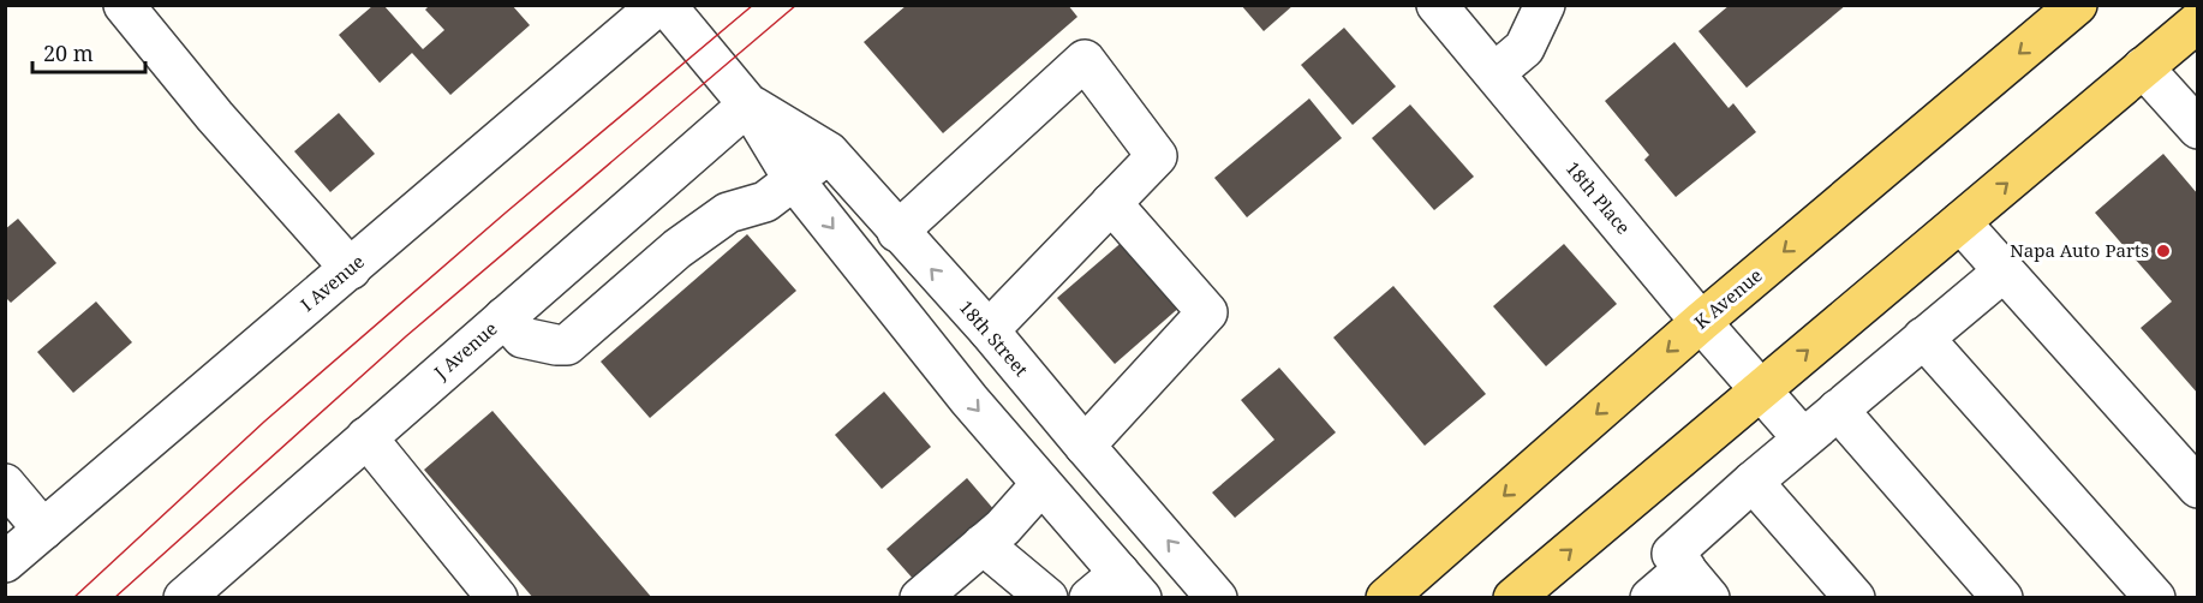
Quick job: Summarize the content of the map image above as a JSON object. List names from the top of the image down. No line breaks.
{"streets":{"main road":["K Avenue"],"street":["18th Place","I Avenue","18th Street","J Avenue"]},"crossings":[["18th Place","K Avenue"],["18th Street","J Avenue"]],"places":["Napa Auto Parts"],"scale_bar":"20 m"}
